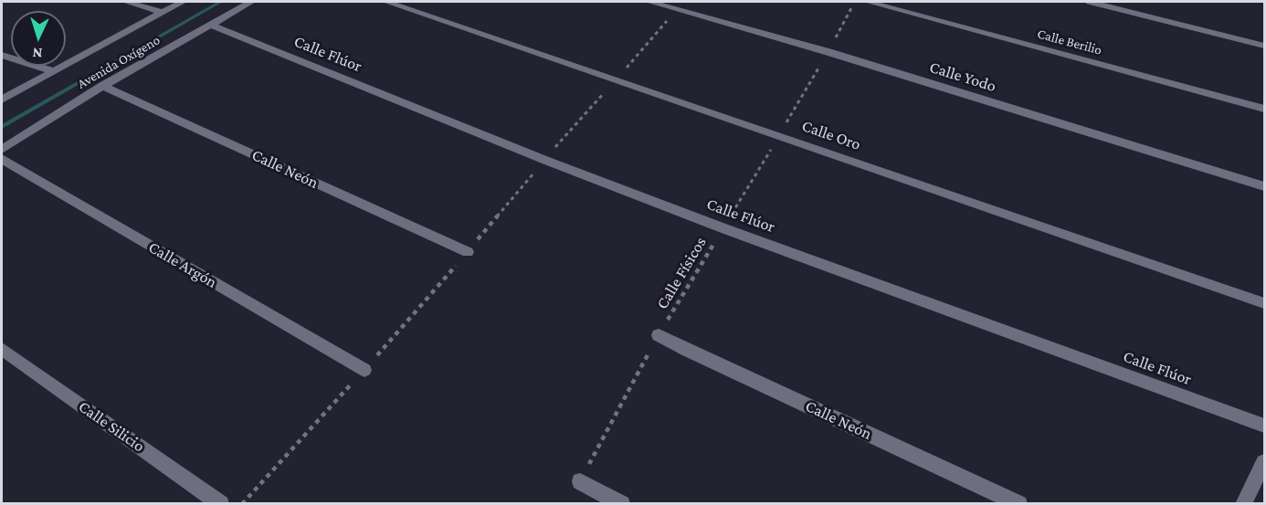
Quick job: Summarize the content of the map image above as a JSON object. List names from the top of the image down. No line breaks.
{"streets":{"street":["Calle Berilio","Calle Flúor","Avenida Oxígeno","Calle Yodo","Calle Oro","Calle Neón","Calle Argón","Calle Silicio"],"path":["Calle Físicos"]},"crossings":[["Calle Flúor","Avenida Oxígeno"],["Calle Flúor","Calle Físicos"],["Avenida Oxígeno","Calle Neón"],["Calle Yodo","Calle Físicos"],["Calle Oro","Calle Físicos"],["Calle Neón","Calle Físicos"]],"north":"bottom"}
